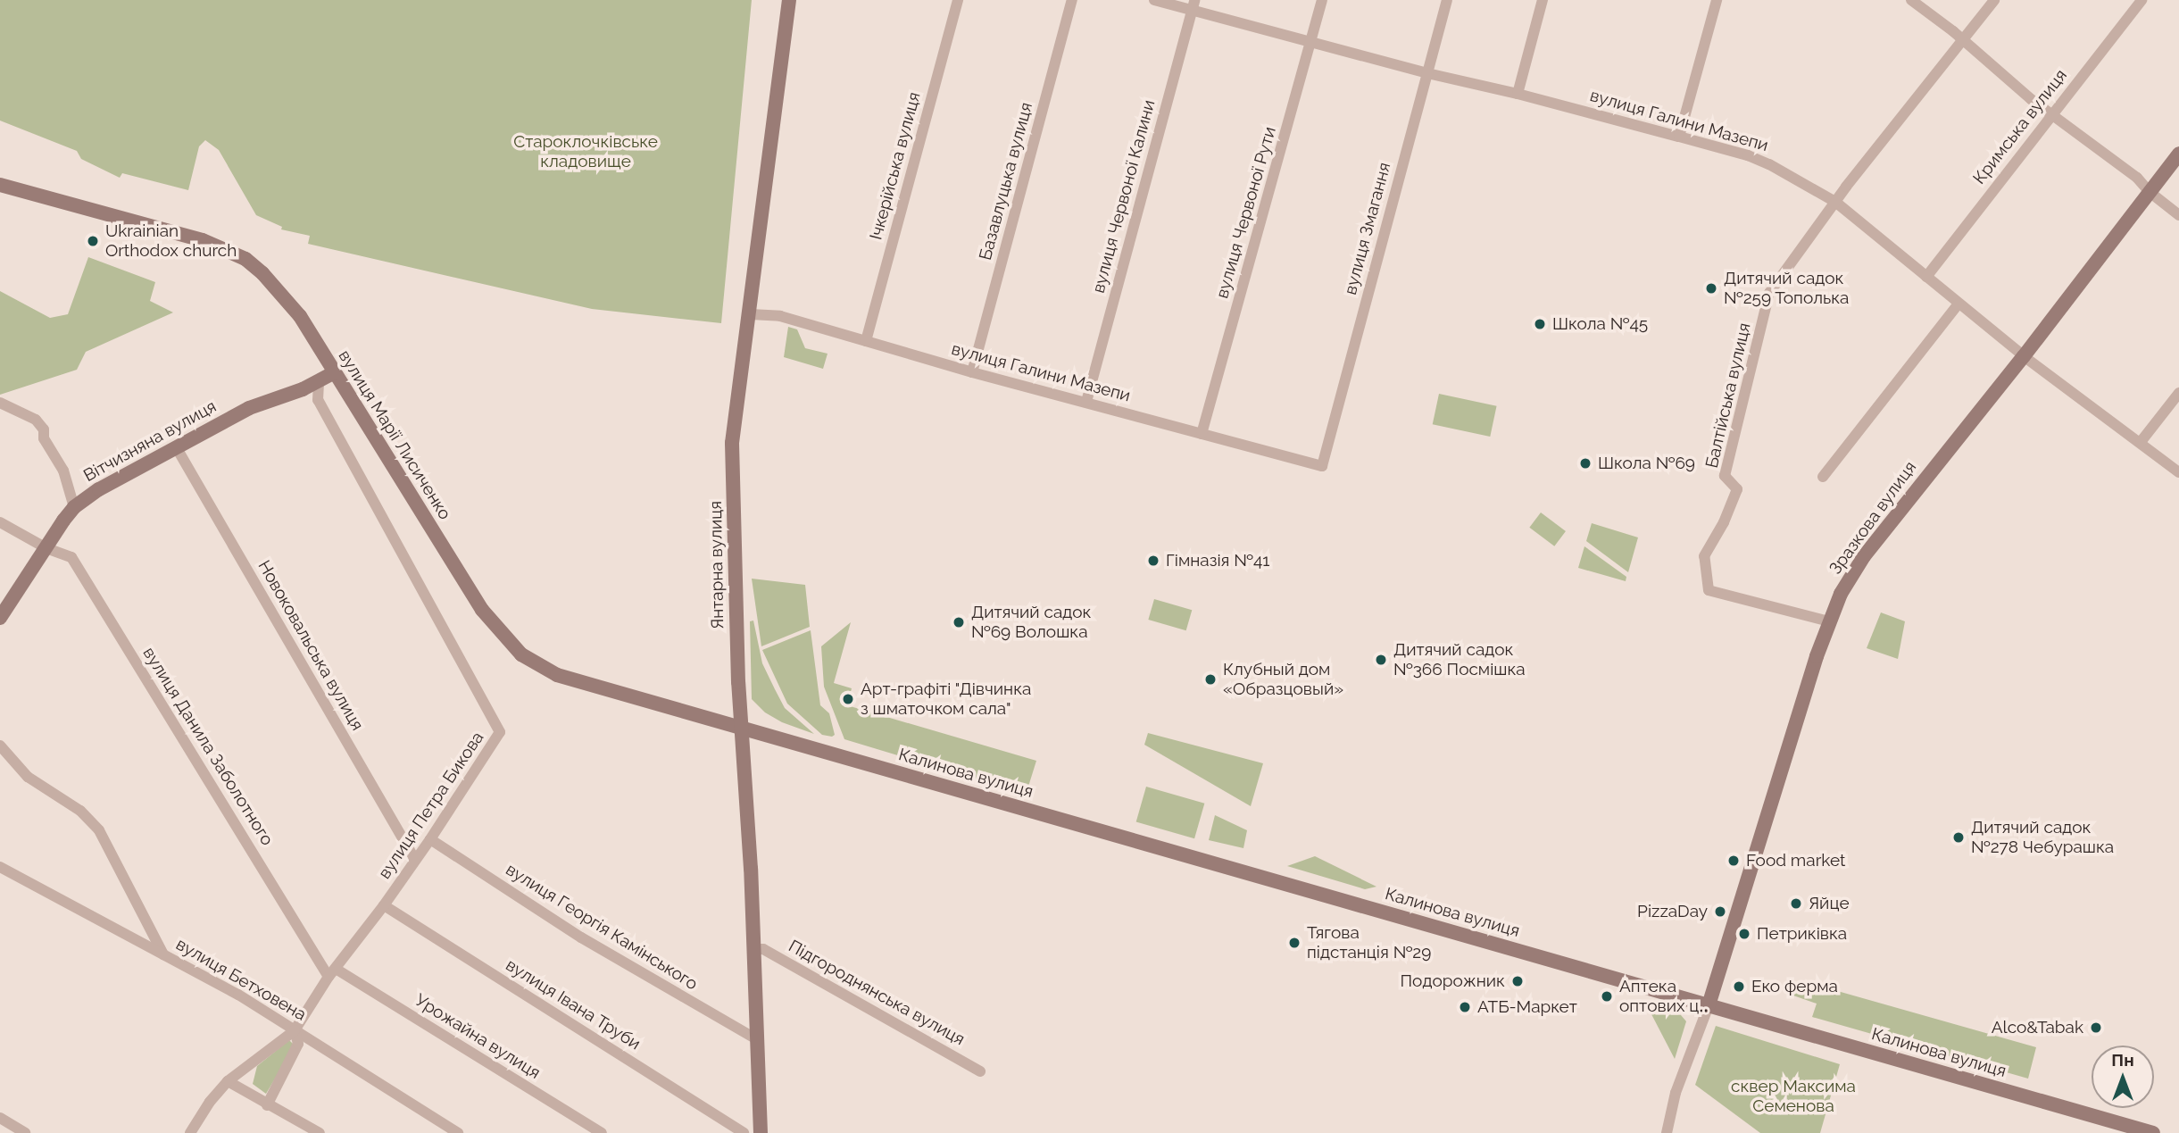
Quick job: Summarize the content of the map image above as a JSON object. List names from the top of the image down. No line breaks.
{"streets":{"main road":["вулиця Марії Лисиченко","Вітчизняна вулиця","Зразкова вулиця","Янтарна вулиця","Калинова вулиця"],"street":["вулиця Галини Мазепи","Кримська вулиця","Ічкерійська вулиця","Базавлуцька вулиця","вулиця Червоної Калини","вулиця Червоної Рути","вулиця Змагання","Балтійська вулиця","Новоковальська вулиця","вулиця Данила Заболотного","вулиця Петра Бикова","вулиця Георгія Камінського","вулиця Бетховена","Підгороднянська вулиця","вулиця Івана Труби","Урожайна вулиця"]},"crossings":[["вулиця Галини Мазепи","Кримська вулиця"],["вулиця Галини Мазепи","Ічкерійська вулиця"],["вулиця Галини Мазепи","Базавлуцька вулиця"],["вулиця Галини Мазепи","вулиця Червоної Калини"],["вулиця Галини Мазепи","вулиця Червоної Рути"],["вулиця Галини Мазепи","вулиця Змагання"],["вулиця Галини Мазепи","Балтійська вулиця"],["вулиця Галини Мазепи","Зразкова вулиця"],["вулиця Галини Мазепи","Янтарна вулиця"],["Балтійська вулиця","Зразкова вулиця"],["вулиця Марії Лисиченко","Вітчизняна вулиця"],["вулиця Марії Лисиченко","Янтарна вулиця"],["вулиця Марії Лисиченко","Калинова вулиця"],["Вітчизняна вулиця","Новоковальська вулиця"],["Вітчизняна вулиця","вулиця Данила Заболотного"],["Вітчизняна вулиця","вулиця Петра Бикова"],["Зразкова вулиця","Калинова вулиця"],["Янтарна вулиця","Калинова вулиця"],["Янтарна вулиця","вулиця Георгія Камінського"],["Янтарна вулиця","Підгороднянська вулиця"],["Новоковальська вулиця","вулиця Петра Бикова"],["вулиця Данила Заболотного","вулиця Петра Бикова"],["вулиця Данила Заболотного","Урожайна вулиця"],["вулиця Петра Бикова","вулиця Георгія Камінського"],["вулиця Петра Бикова","вулиця Бетховена"],["вулиця Петра Бикова","вулиця Івана Труби"],["вулиця Петра Бикова","Урожайна вулиця"]],"parks":["Староклочківське кладовище","сквер Максима Семенова"],"places":["Ukrainian Orthodox church","Дитячий садок №259 Тополька","Школа №45","Школа №69","Гімназія №41","Дитячий садок №69 Волошка","Дитячий садок №366 Посмішка","Клубный дом «Образцовый»","Арт-графіті \"Дівчинка з шматочком сала\"","Дитячий садок №278 Чебурашка","Food market","Яйце","PizzaDay","Петриківка","Тягова пiдстанцiя №29","Подорожник","Еко ферма","Аптека оптових ц‥","АТБ-Маркет","Alco&Tabak"],"north":"top"}
